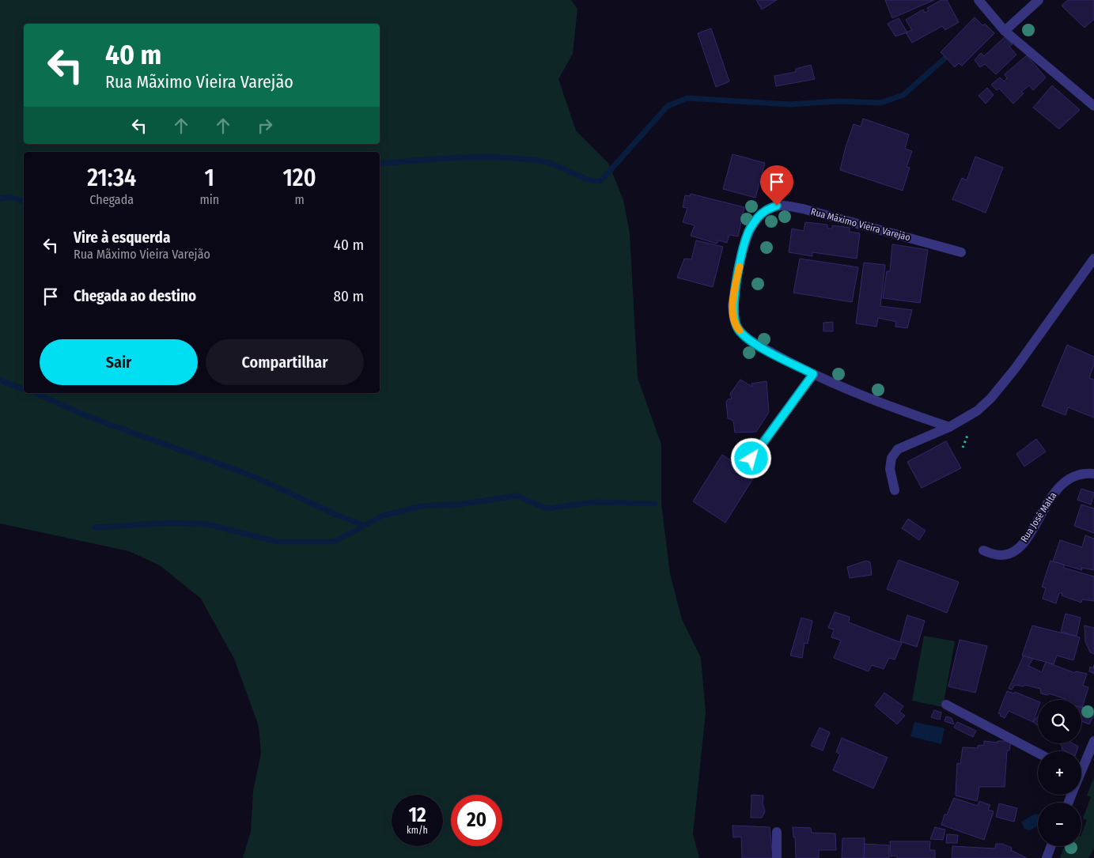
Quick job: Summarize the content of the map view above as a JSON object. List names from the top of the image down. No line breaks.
{"streets":{"street":["Rua Mãximo Vieira Varejão","Rua José Malta"]},"page":{"turn":["40 m","Rua Mãximo Vieira Varejão"],"eta":["21:34","Chegada","1","min","120","m"],"list":[{"name":"Vire à esquerda","note":"Rua Mãximo Vieira Varejão","value":"40 m"},{"name":"Chegada ao destino","value":"80 m"}],"buttons":["Sair","Compartilhar"],"map_buttons":["+","−"],"speed":"12 km/h","limit":"20"}}
